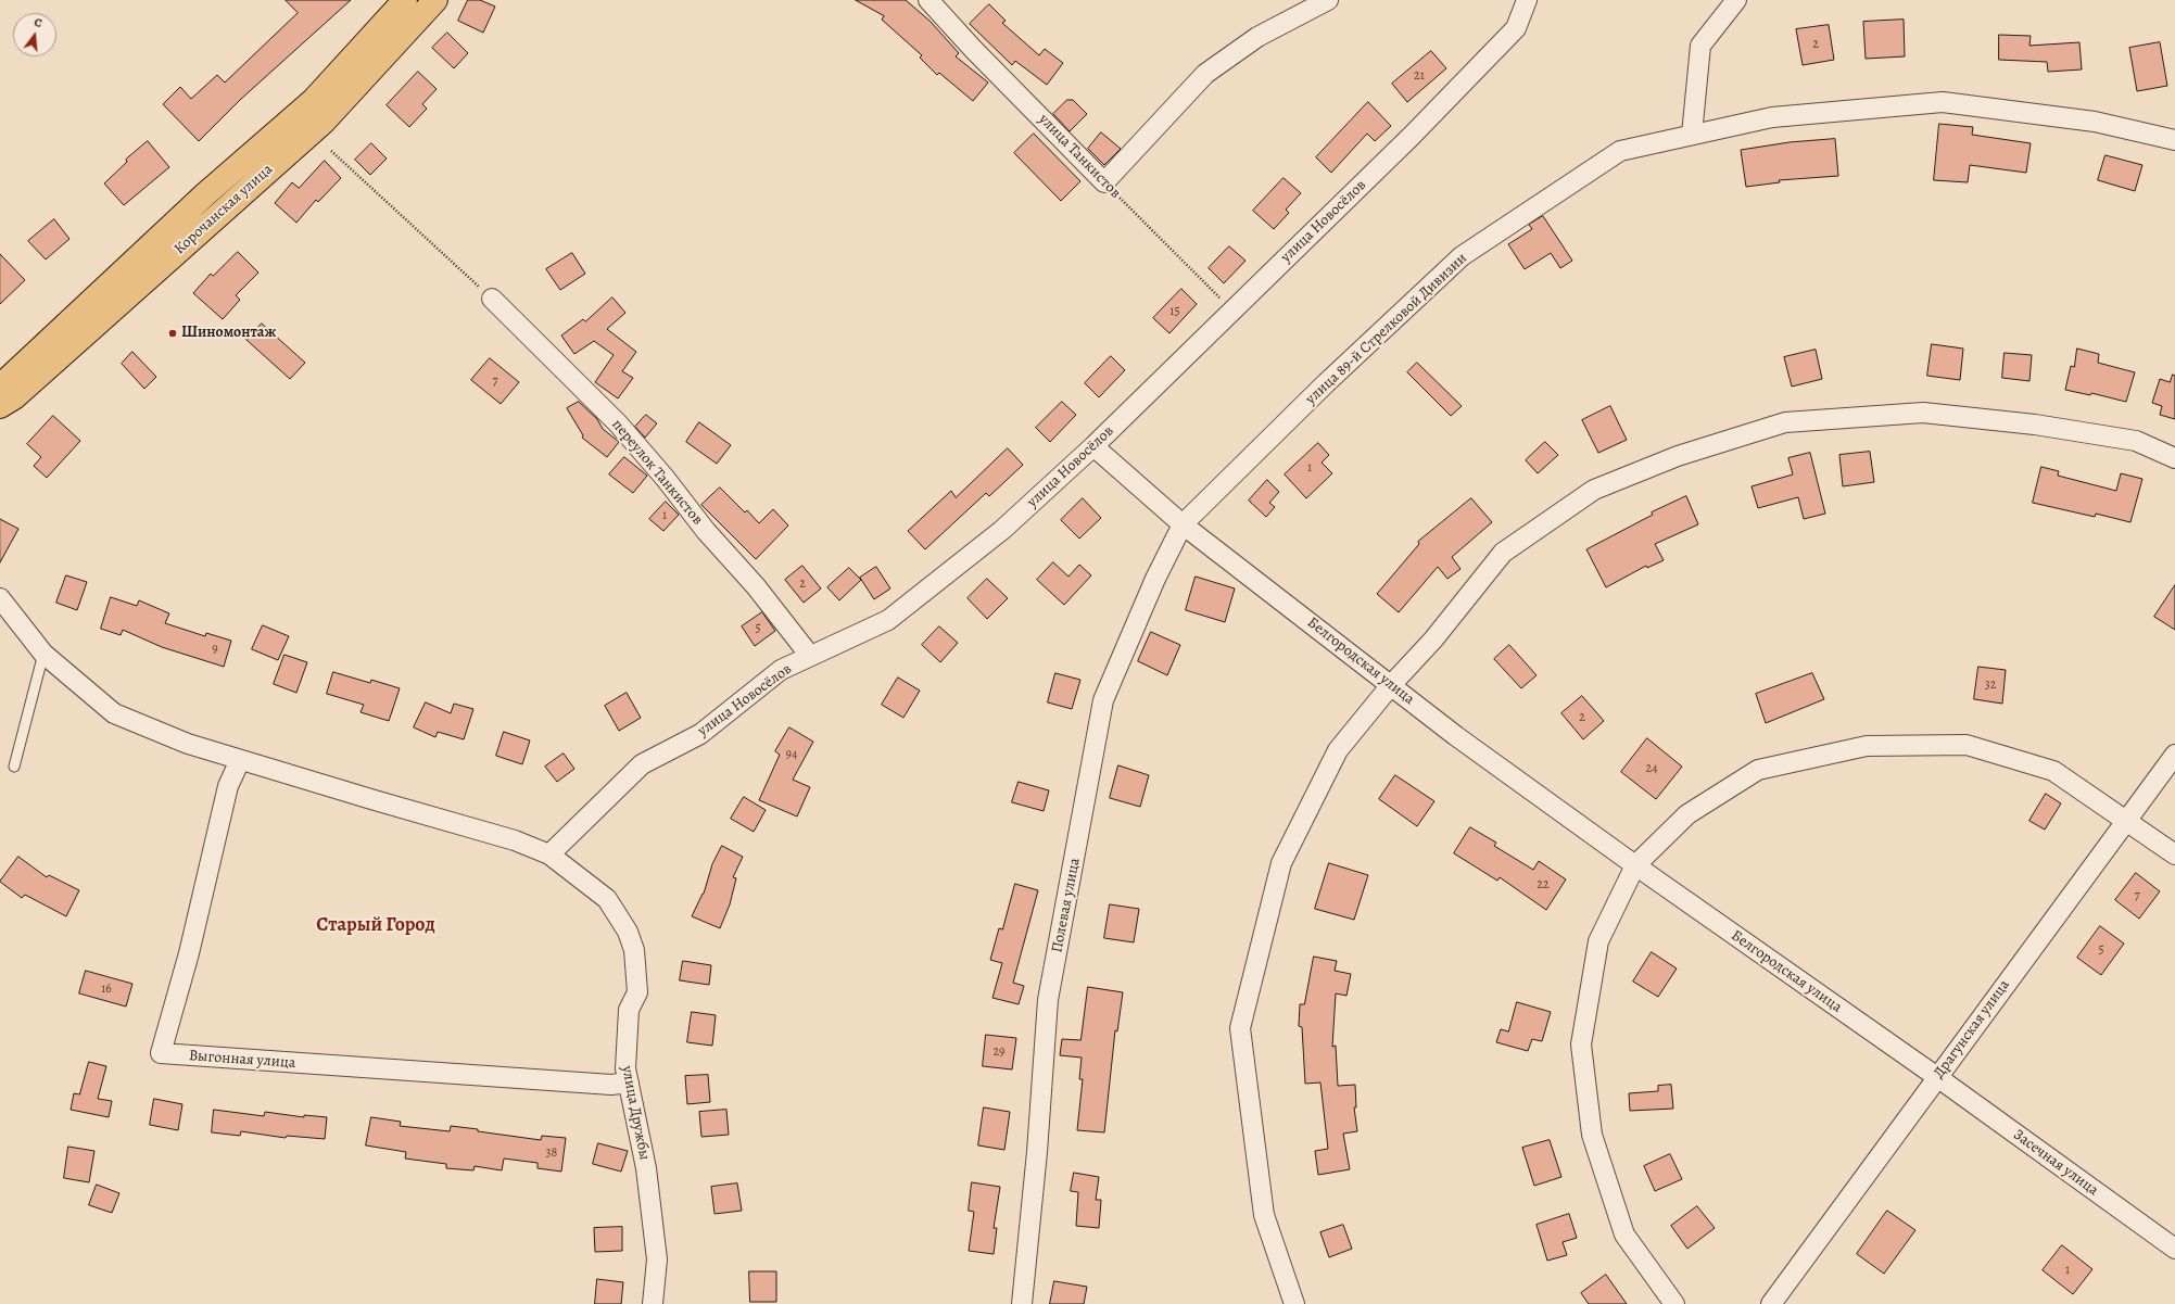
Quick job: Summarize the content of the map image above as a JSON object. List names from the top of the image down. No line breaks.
{"streets":{"main road":["Корочанская улица"],"street":["улица Танкистов","улица Новосёлов","улица 89-й Стрелковой Дивизии","переулок Танкистов","Белгородская улица","Полевая улица","Драгунская улица","Выгонная улица","улица Дружбы","Засечная улица"]},"crossings":[["улица Танкистов","улица Новосёлов"],["улица Новосёлов","переулок Танкистов"],["улица Новосёлов","Белгородская улица"],["улица Новосёлов","улица Дружбы"],["улица 89-й Стрелковой Дивизии","Белгородская улица"],["улица 89-й Стрелковой Дивизии","Полевая улица"],["Белгородская улица","Полевая улица"],["Белгородская улица","Драгунская улица"],["Белгородская улица","Засечная улица"],["Драгунская улица","Засечная улица"],["Выгонная улица","улица Дружбы"]],"districts":["Старый Город"],"places":["Шиномонтаж"],"house_numbers":["2","21","15","7","1","1","2","5","9","32","2","94","24","22","7","5","16","29","38","1"],"north":"top"}
